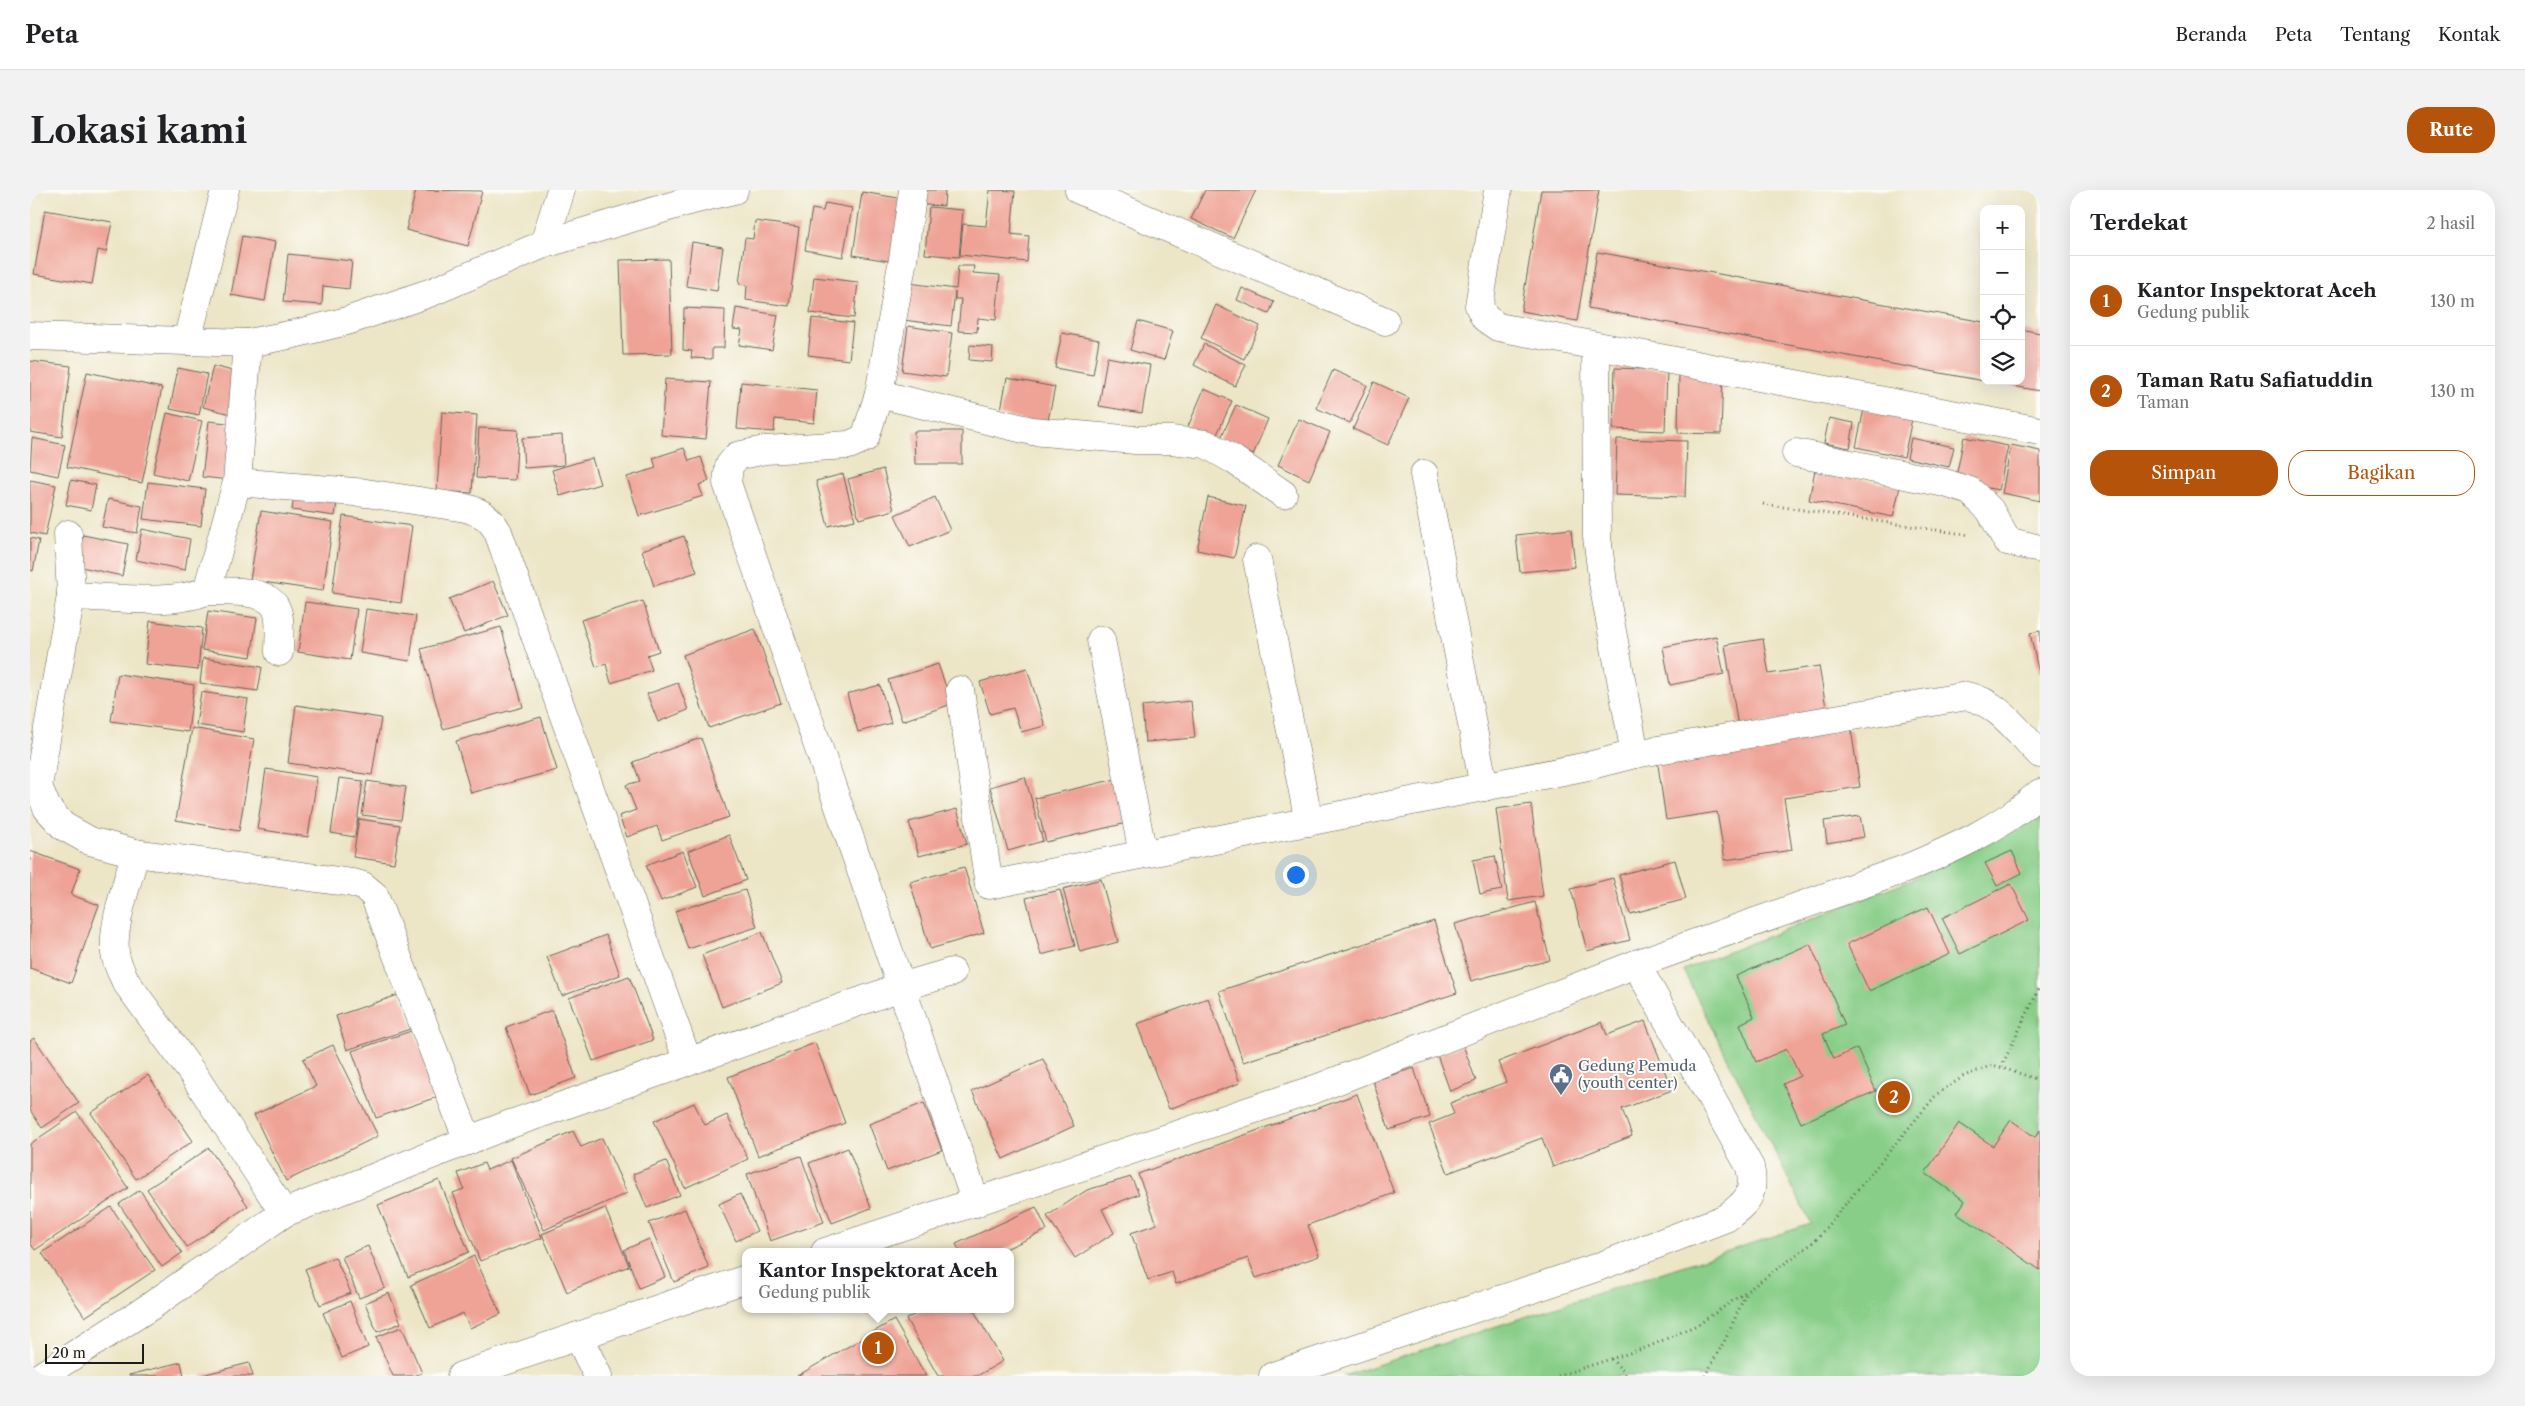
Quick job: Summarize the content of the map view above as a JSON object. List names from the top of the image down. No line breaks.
{"places":{"public building":["Gedung Pemuda (youth center)"]},"scale_bar":"20 m","page":{"header":"Peta","nav":["Beranda","Peta","Tentang","Kontak"],"buttons":["Rute",["Simpan","Bagikan"]],"title":"Lokasi kami","heading":["Terdekat","2 hasil"],"map_buttons":["+","−"],"list":[{"mark":"1","name":"Kantor Inspektorat Aceh","note":"Gedung publik","value":"130 m"},{"mark":"2","name":"Taman Ratu Safiatuddin","note":"Taman","value":"130 m"}],"pins":["2","1"],"popup":["Kantor Inspektorat Aceh","Gedung publik"],"scale":"20 m"}}
